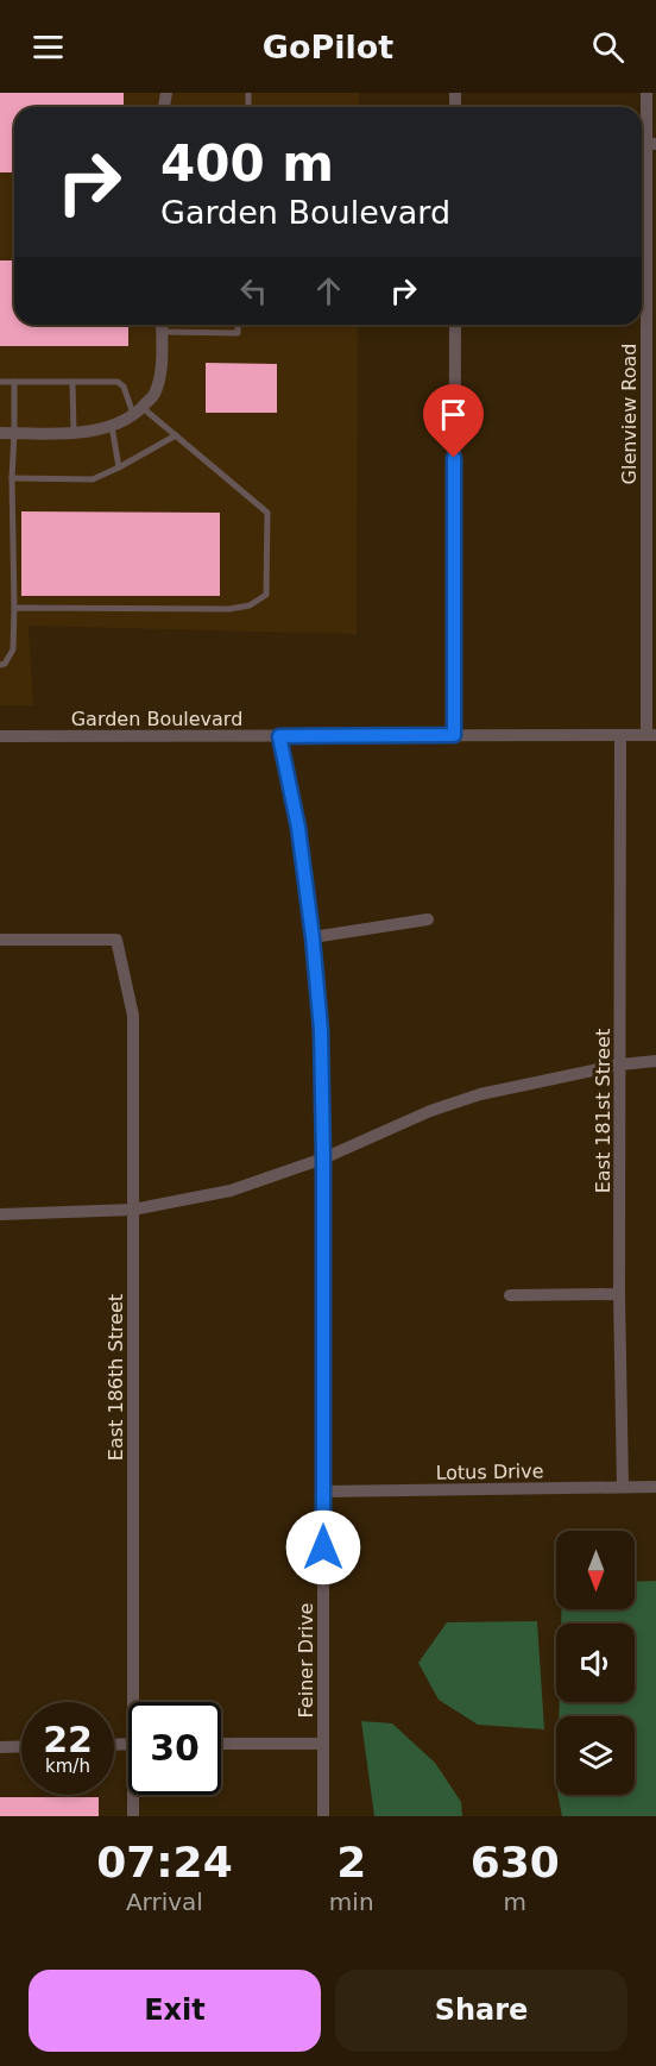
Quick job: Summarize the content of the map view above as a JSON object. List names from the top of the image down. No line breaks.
{"streets":{"street":["Glenview Road","Garden Boulevard","East 181st Street","East 186th Street","Lotus Drive","Feiner Drive"]},"crossings":[["Glenview Road","Garden Boulevard"],["Garden Boulevard","East 181st Street"],["Garden Boulevard","Feiner Drive"],["East 181st Street","Lotus Drive"],["Lotus Drive","Feiner Drive"]],"north":"bottom","page":{"header":"GoPilot","turn":["400 m","Garden Boulevard"],"speed":"22 km/h","limit":"30","eta":["07:24","Arrival","2","min","630","m"],"buttons":["Exit","Share"]}}
